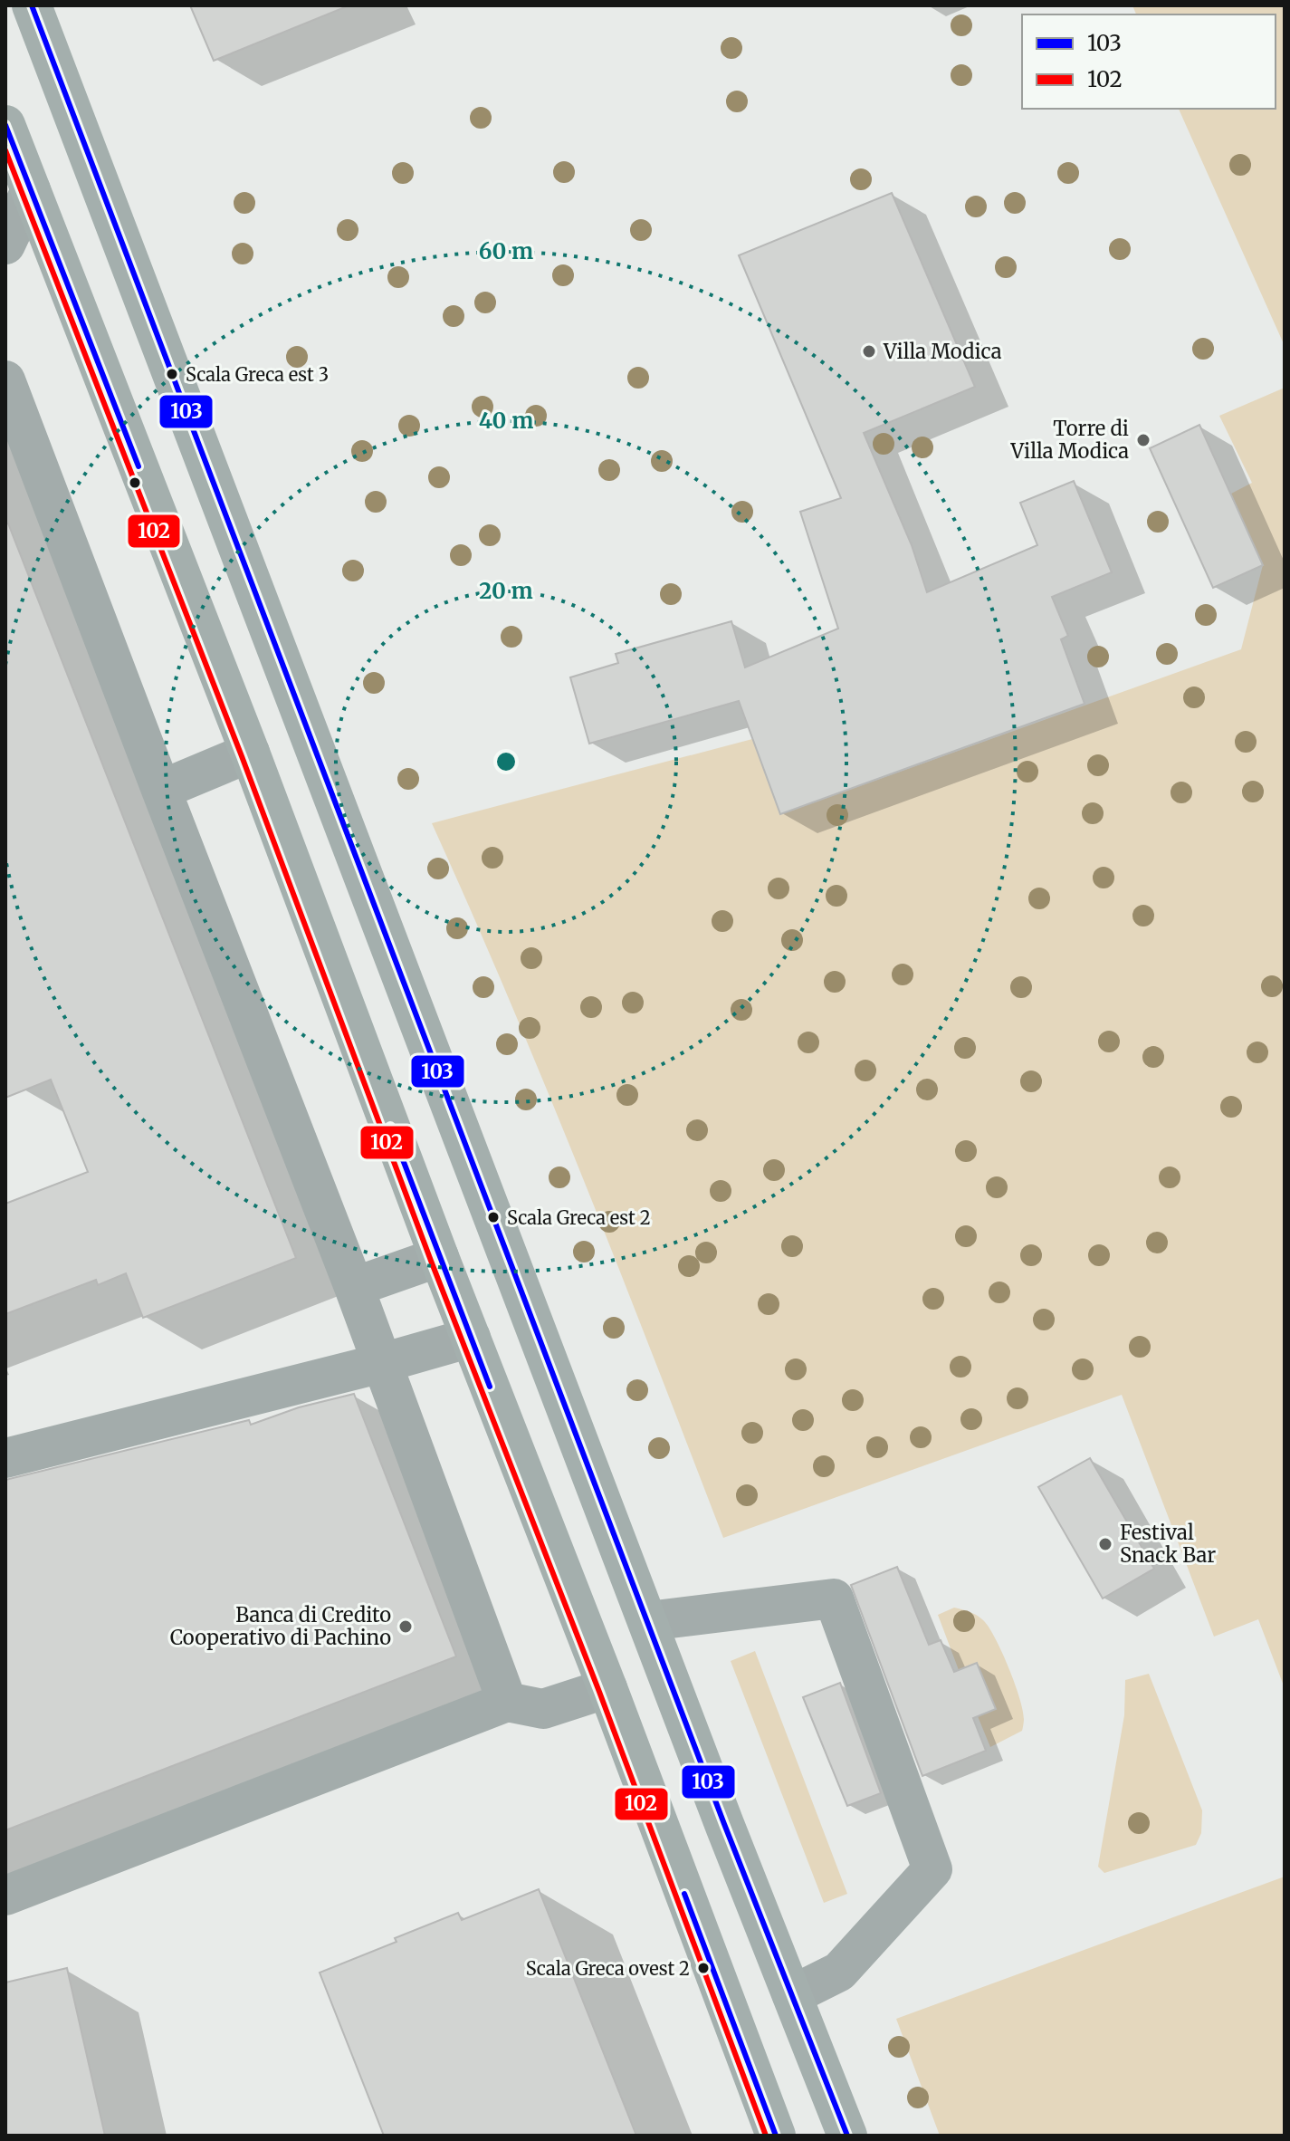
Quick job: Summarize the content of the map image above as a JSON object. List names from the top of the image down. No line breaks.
{"places":["Villa Modica","Scala Greca est 3","Torre di Villa Modica","Scala Greca est 2","Festival Snack Bar","Banca di Credito Cooperativo di Pachino","Scala Greca ovest 2"],"lines":["transit line 103","transit line 102"],"legend":["103","102"],"rings":["60 m","40 m","20 m"]}
